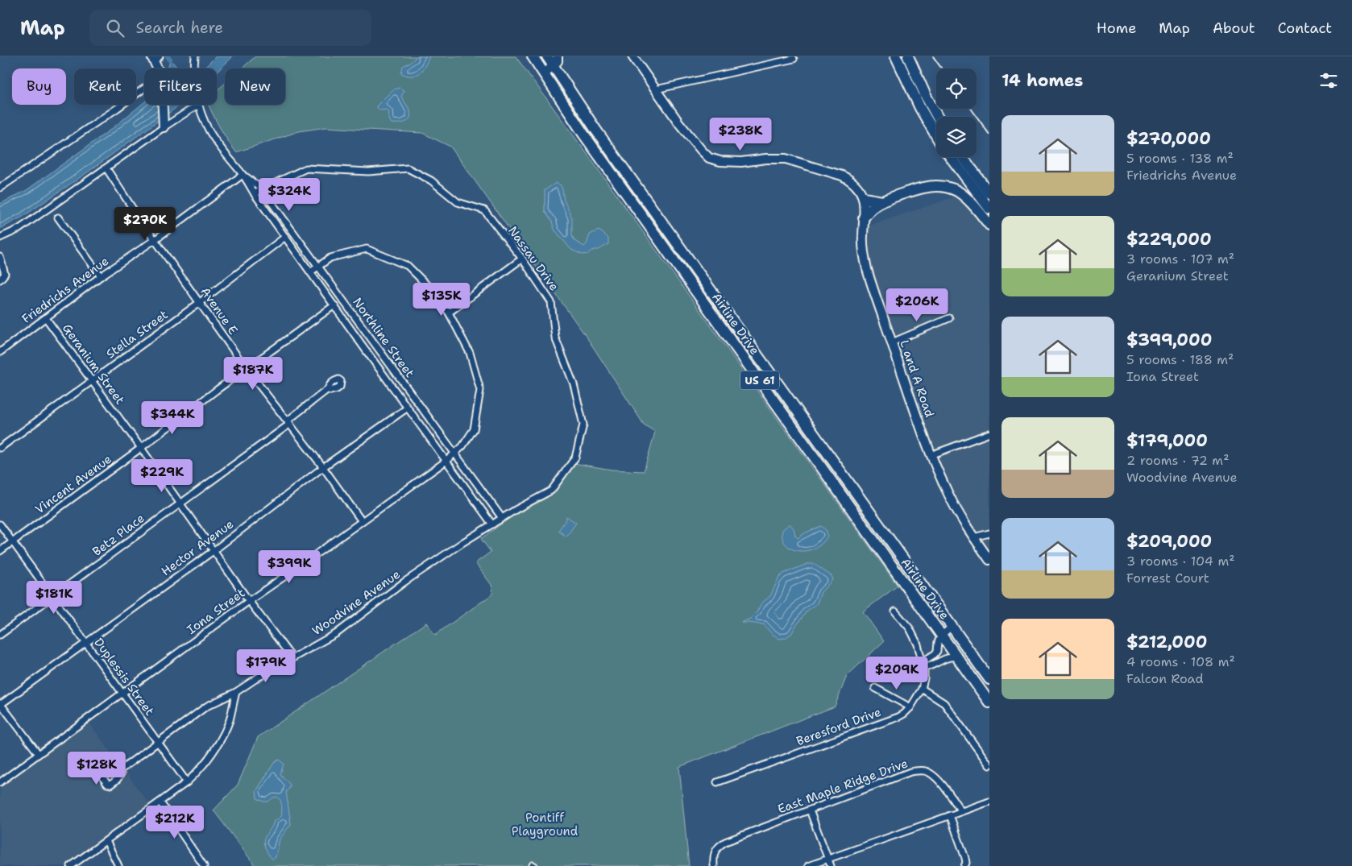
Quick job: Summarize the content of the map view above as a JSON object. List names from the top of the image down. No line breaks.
{"streets":{"highway":["Airline Drive","US 61"],"street":["Nassau Drive","Friedrichs Avenue","Avenue E","Stella Street","Northline Street","Geranium Street","L and A Road","Vincent Avenue","Betz Place","Hector Avenue","Woodvine Avenue","Iona Street","Duplessis Street","Beresford Drive","East Maple Ridge Drive"]},"crossings":[["Nassau Drive","Northline Street"],["Nassau Drive","Woodvine Avenue"],["Friedrichs Avenue","Avenue E"],["Friedrichs Avenue","Northline Street"],["Friedrichs Avenue","Geranium Street"],["Avenue E","Stella Street"],["Avenue E","Vincent Avenue"],["Avenue E","Betz Place"],["Avenue E","Hector Avenue"],["Avenue E","Iona Street"],["Stella Street","Northline Street"],["Stella Street","Geranium Street"],["Northline Street","Vincent Avenue"],["Northline Street","Hector Avenue"],["Northline Street","Woodvine Avenue"],["Northline Street","Iona Street"],["Geranium Street","Vincent Avenue"],["Geranium Street","Betz Place"],["Geranium Street","Hector Avenue"],["Geranium Street","Woodvine Avenue"],["Geranium Street","Iona Street"],["Vincent Avenue","Duplessis Street"],["Betz Place","Duplessis Street"],["Hector Avenue","Duplessis Street"],["Woodvine Avenue","Duplessis Street"],["Iona Street","Duplessis Street"]],"parks":["Pontiff Playground"],"page":{"header":"Map","search":"Search here","nav":["Home","Map","About","Contact"],"heading":"14 homes","chip":["Buy","Rent","Filters","New"],"list":[{"name":"$270,000","note":"5 rooms · 138 m² · Friedrichs Avenue"},{"name":"$229,000","note":"3 rooms · 107 m² · Geranium Street"},{"name":"$399,000","note":"5 rooms · 188 m² · Iona Street"},{"name":"$179,000","note":"2 rooms · 72 m² · Woodvine Avenue"},{"name":"$209,000","note":"3 rooms · 104 m² · Forrest Court"},{"name":"$212,000","note":"4 rooms · 108 m² · Falcon Road"}],"price":["$238K","$324K","$270K","$135K","$206K","$187K","$344K","$229K","$399K","$181K","$179K","$209K","$128K","$212K"]}}
